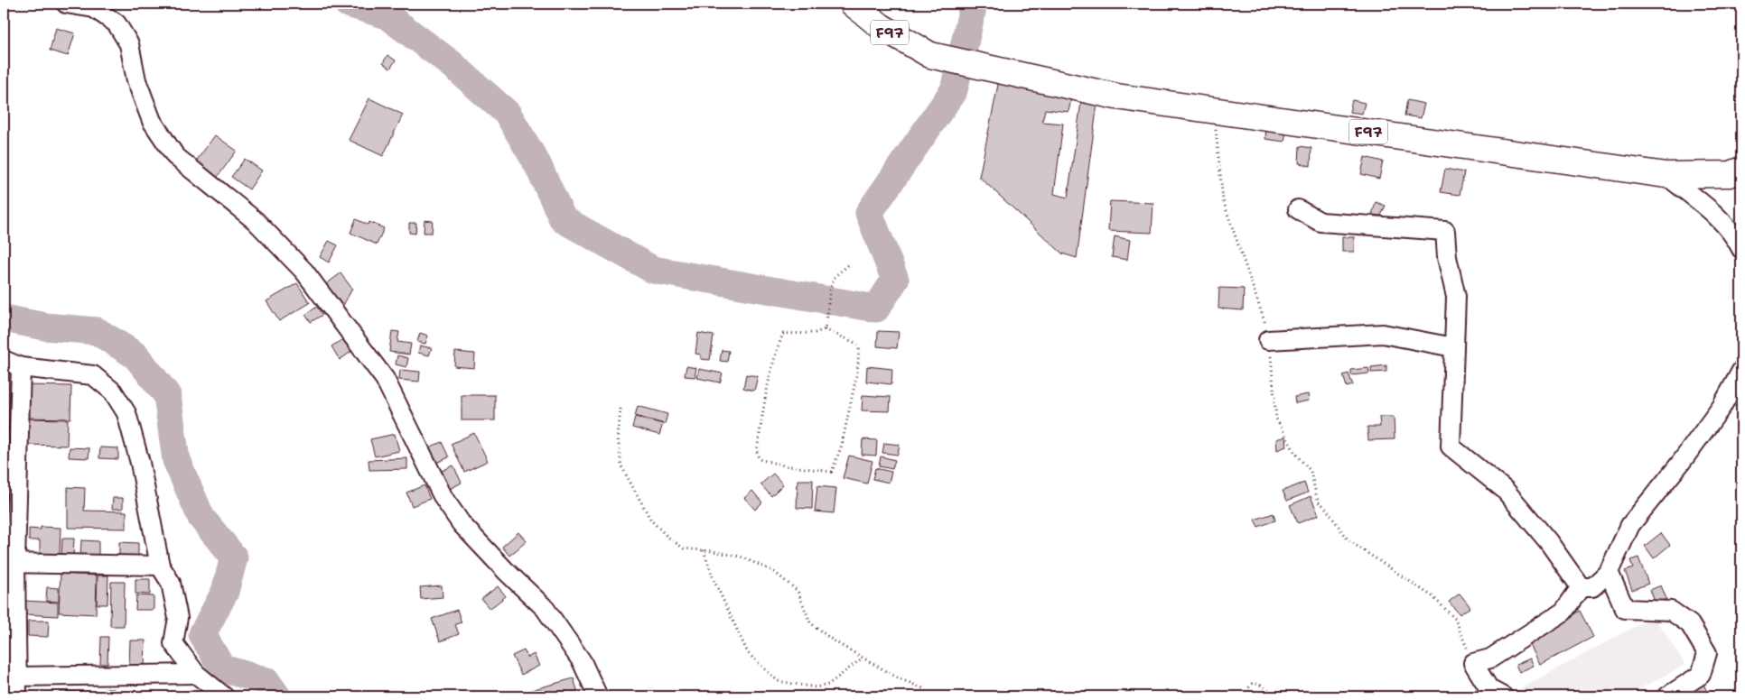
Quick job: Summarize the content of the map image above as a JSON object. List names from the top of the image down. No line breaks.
{"streets":{"main road":["F97"]}}
